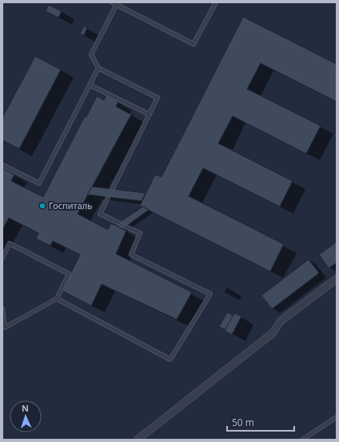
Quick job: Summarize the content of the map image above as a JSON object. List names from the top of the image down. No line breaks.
{"places":["Госпиталь"],"scale_bar":"50 m","north":"top"}
